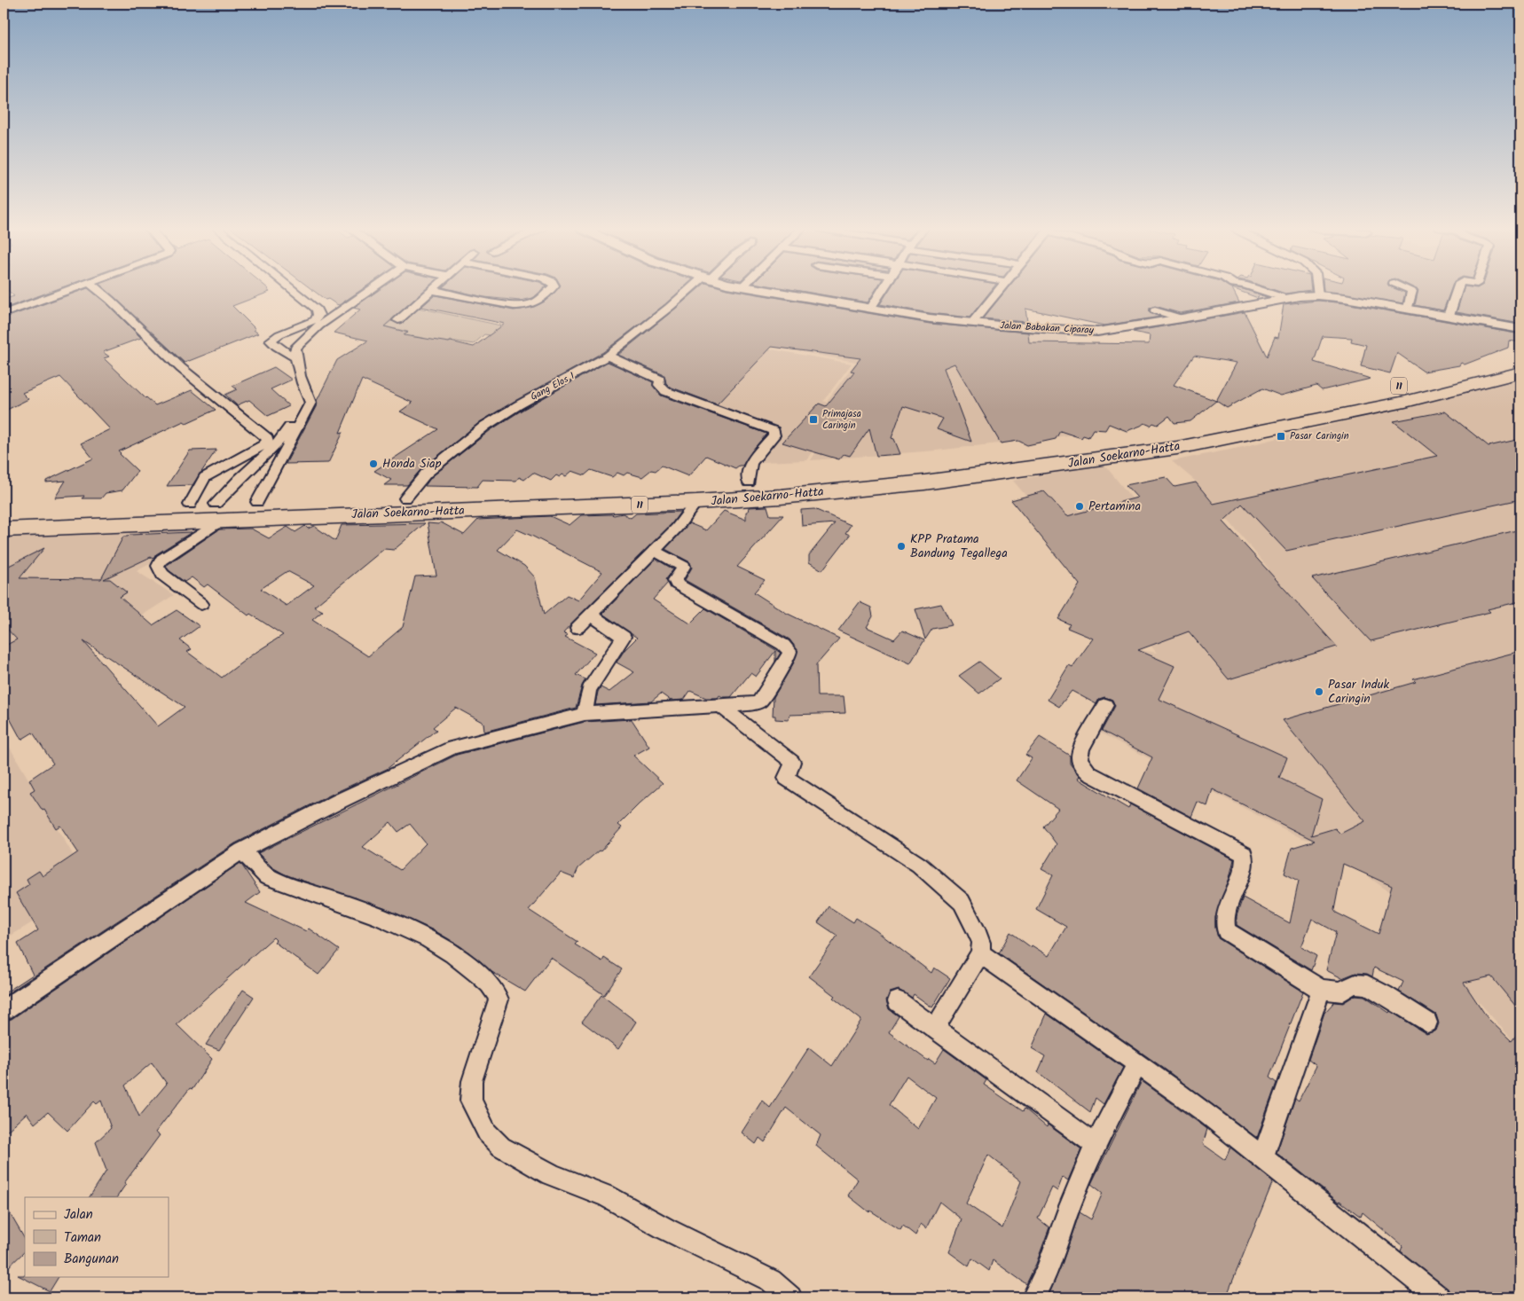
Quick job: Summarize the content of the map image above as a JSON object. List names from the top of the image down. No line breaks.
{"streets":{"highway":["11","Jalan Soekarno-Hatta"],"street":["Jalan Babakan Ciparay","Gang Elos 1"]},"crossings":[["Gang Elos 1","Jalan Soekarno-Hatta"]],"places":{"transit":["Primajasa Caringin","Pasar Caringin"],"other":["Honda Siap","Pertamina","KPP Pratama Bandung Tegallega","Pasar Induk Caringin"]},"legend":["Jalan","Taman","Bangunan"]}
